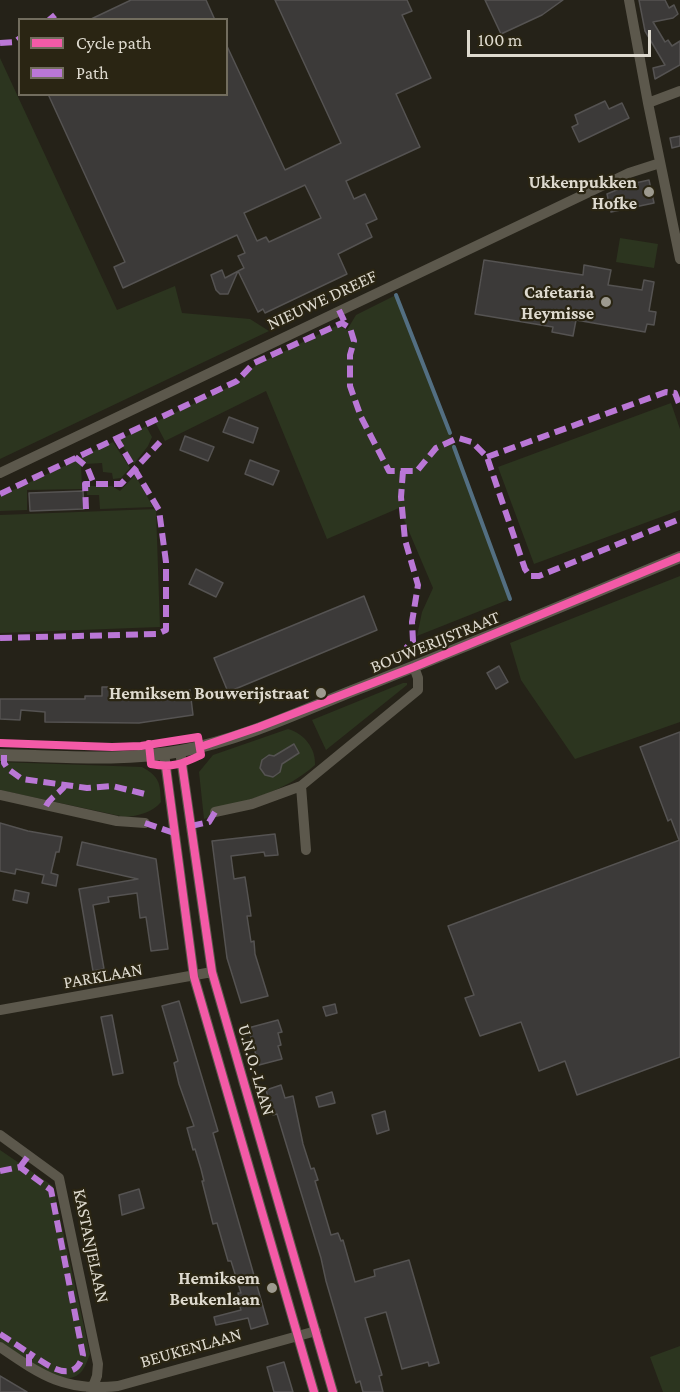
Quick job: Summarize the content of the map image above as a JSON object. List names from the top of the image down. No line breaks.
{"streets":{"street":["NIEUWE DREEF","BOUWERIJSTRAAT","PARKLAAN","U.N.O.-LAAN","KASTANJELAAN","BEUKENLAAN"]},"crossings":[["BOUWERIJSTRAAT","U.N.O.-LAAN"],["PARKLAAN","U.N.O.-LAAN"],["U.N.O.-LAAN","BEUKENLAAN"],["KASTANJELAAN","BEUKENLAAN"]],"places":["Ukkenpukken Hofke","Cafetaria Heymisse","Hemiksem Bouwerijstraat","Hemiksem Beukenlaan"],"legend":["Cycle path","Path"],"scale_bar":"100 m"}
